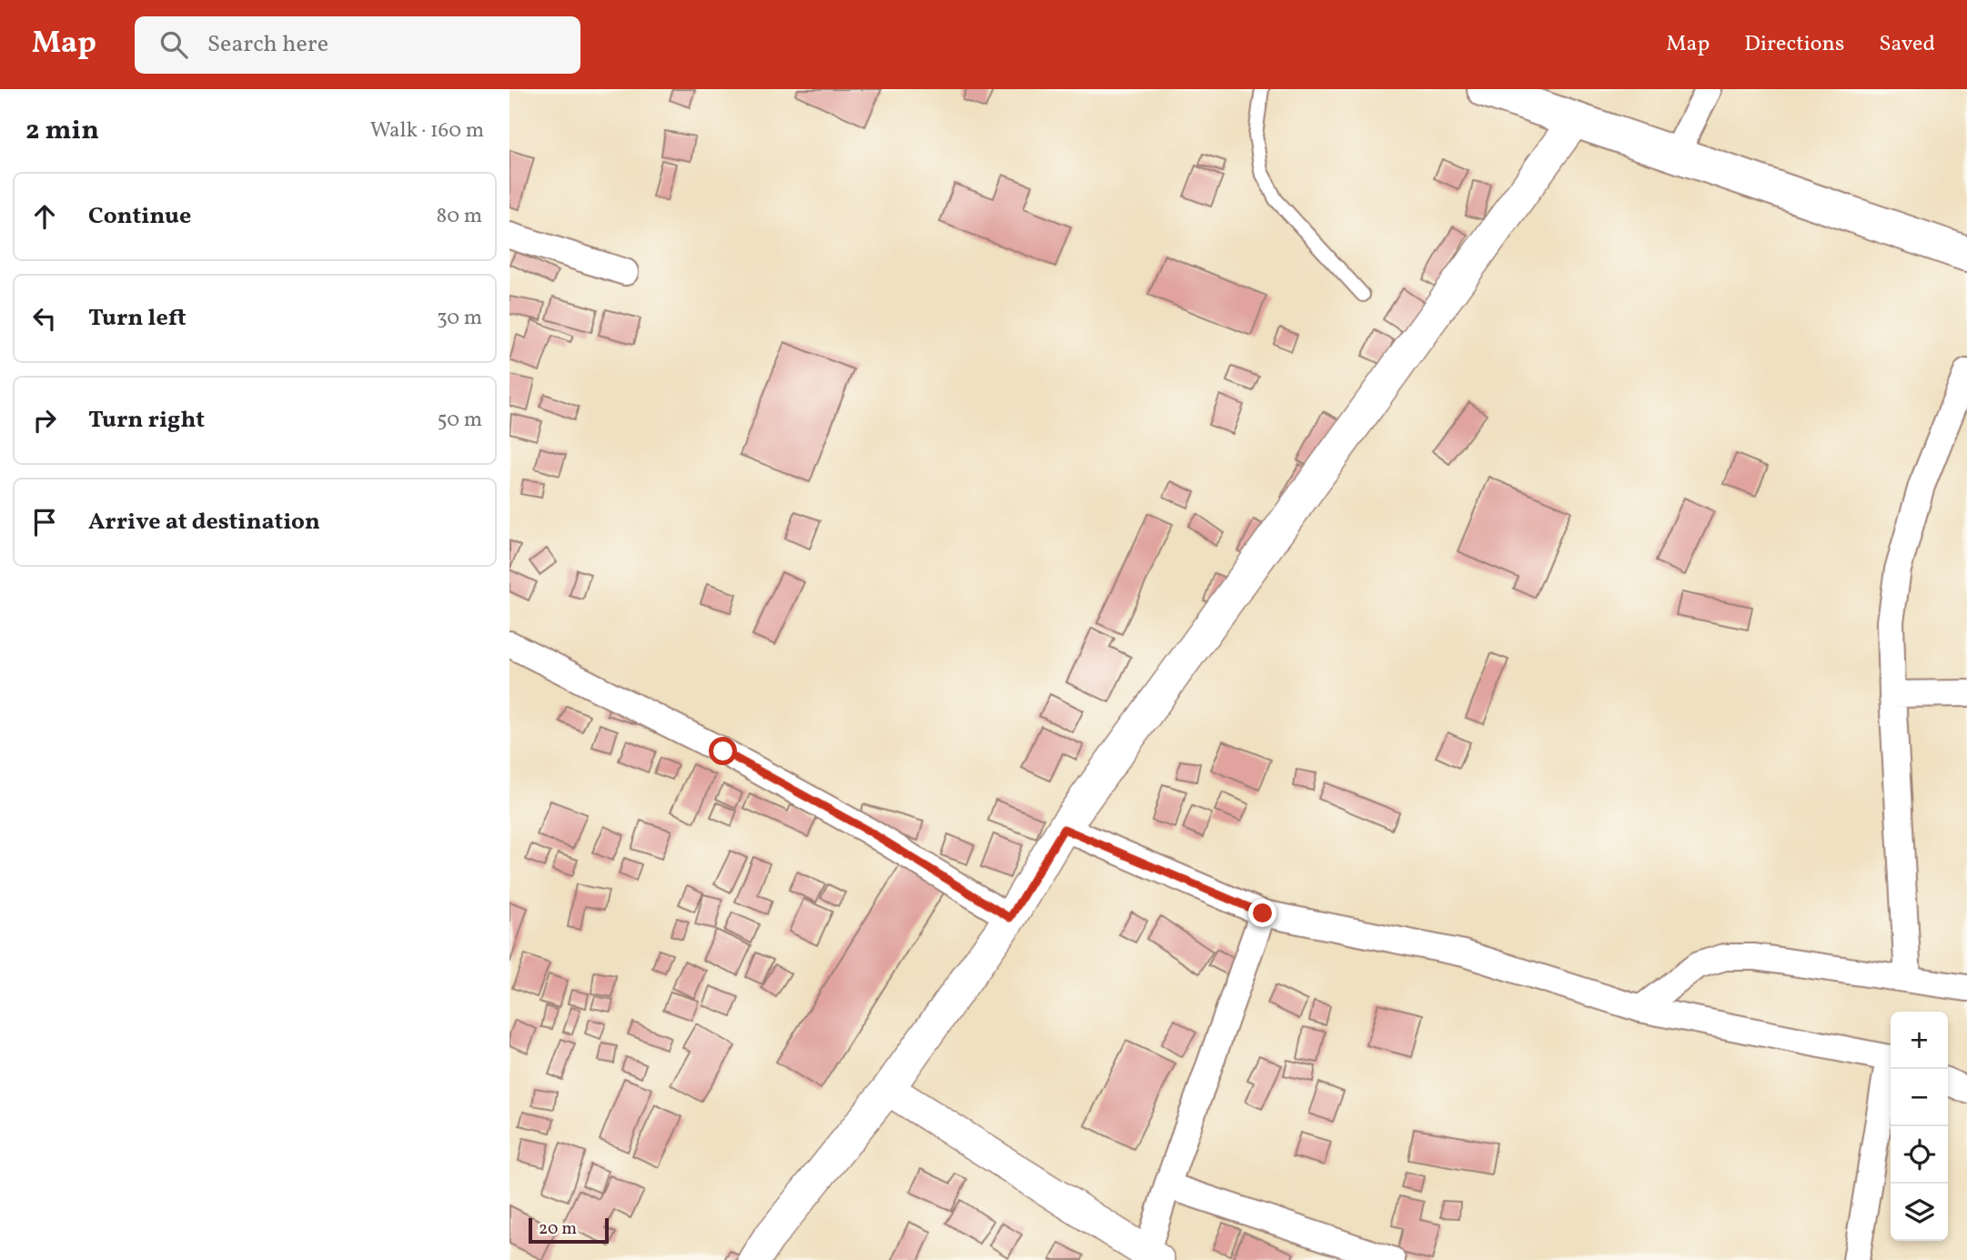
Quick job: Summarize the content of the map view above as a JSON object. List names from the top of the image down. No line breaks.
{"scale_bar":"20 m","page":{"header":"Map","search":"Search here","nav":["Map","Directions","Saved"],"heading":["2 min","Walk · 160 m"],"list":[["Continue","80 m"],["Turn left","30 m"],["Turn right","50 m"],"Arrive at destination"],"map_buttons":["+","−"],"scale":"20 m"}}
